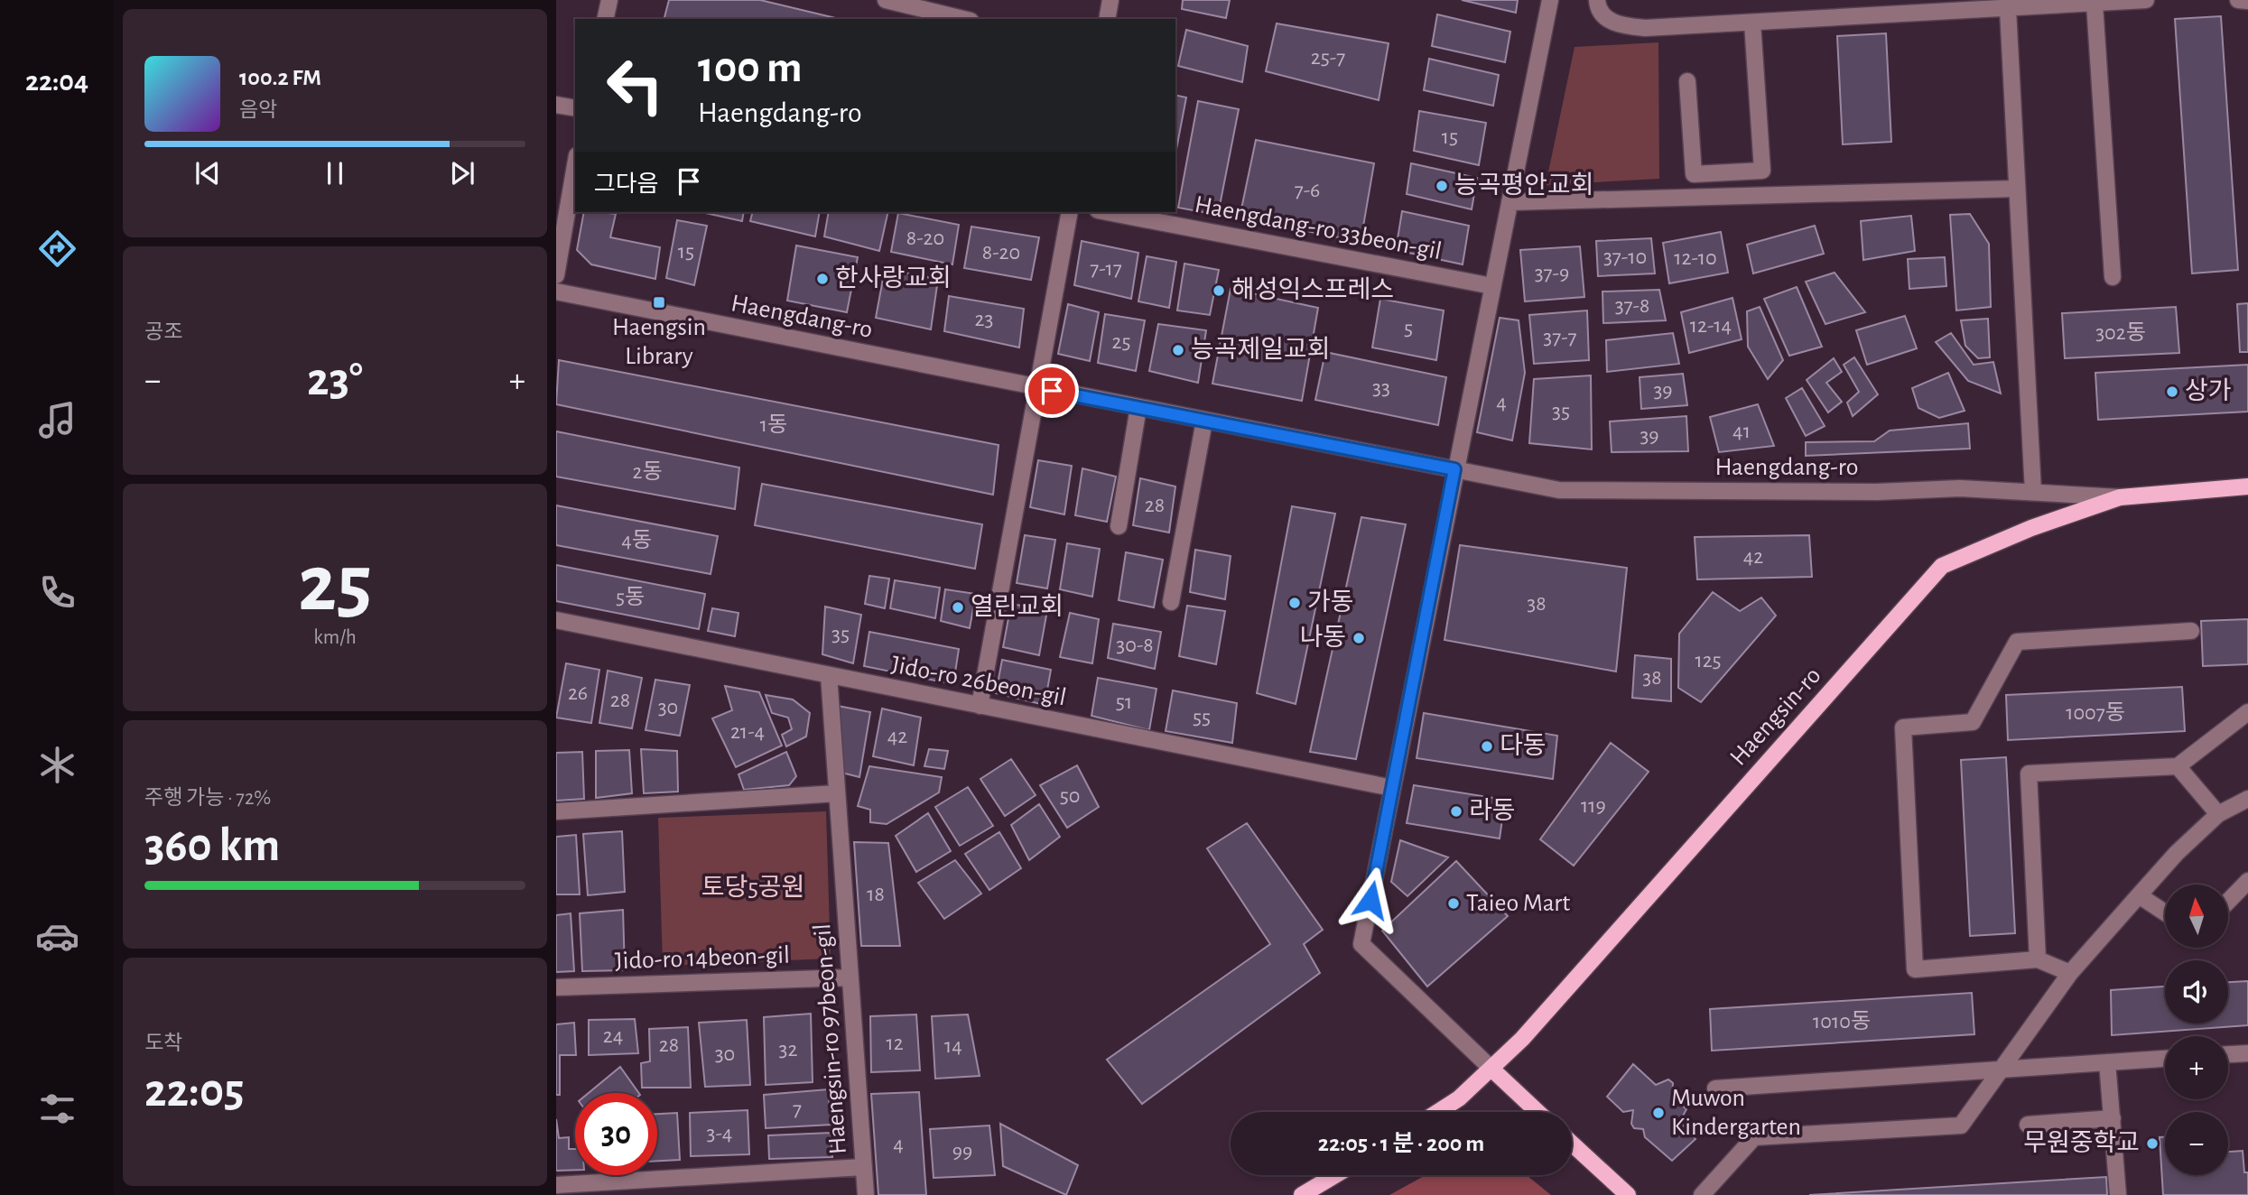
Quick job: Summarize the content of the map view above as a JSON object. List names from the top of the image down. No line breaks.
{"streets":{"main road":["Haengsin-ro"],"street":["Haengdang-ro 33beon-gil","Haengdang-ro","Jido-ro 26beon-gil","Jido-ro 14beon-gil","Haengsin-ro 97beon-gil"]},"crossings":[["Haengdang-ro","Haengsin-ro"],["Jido-ro 26beon-gil","Haengsin-ro 97beon-gil"],["Jido-ro 14beon-gil","Haengsin-ro 97beon-gil"]],"parks":["토당5공원"],"places":{"other":["능곡평안교회","한사랑교회","해성익스프레스","능곡제일교회","상가","가동","열린교회","나동","다동","라동","Taieo Mart","Muwon Kindergarten","무원중학교"],"transit":["Haengsin Library"]},"house_numbers":["25-7","15","7-6","8-20","15","8-20","37-10","12-10","7-17","37-9","37-8","23","12-14","5","302동","37-7","25","33","39","4","35","1동","41","39","2동","28","4동","42","5동","38","35","30-8","125","38","26","28","51","30","1007동","55","21-4","42","50","119","18","1010동","24","12","28","14","32","30","7","3-4","4","99"],"north":"top","page":{"tabs":"22:04","turn":["100 m","Haengdang-ro"],"song":["100.2 FM","음악"],"then":"그다음","tile":["공조",["25","km/h"],["주행 가능 · 72%","360 km"],["도착","22:05"]],"heat":["−","23°","+"],"map_buttons":["+","−"],"limit":"30","trip":"22:05 · 1 분 · 200 m"}}
